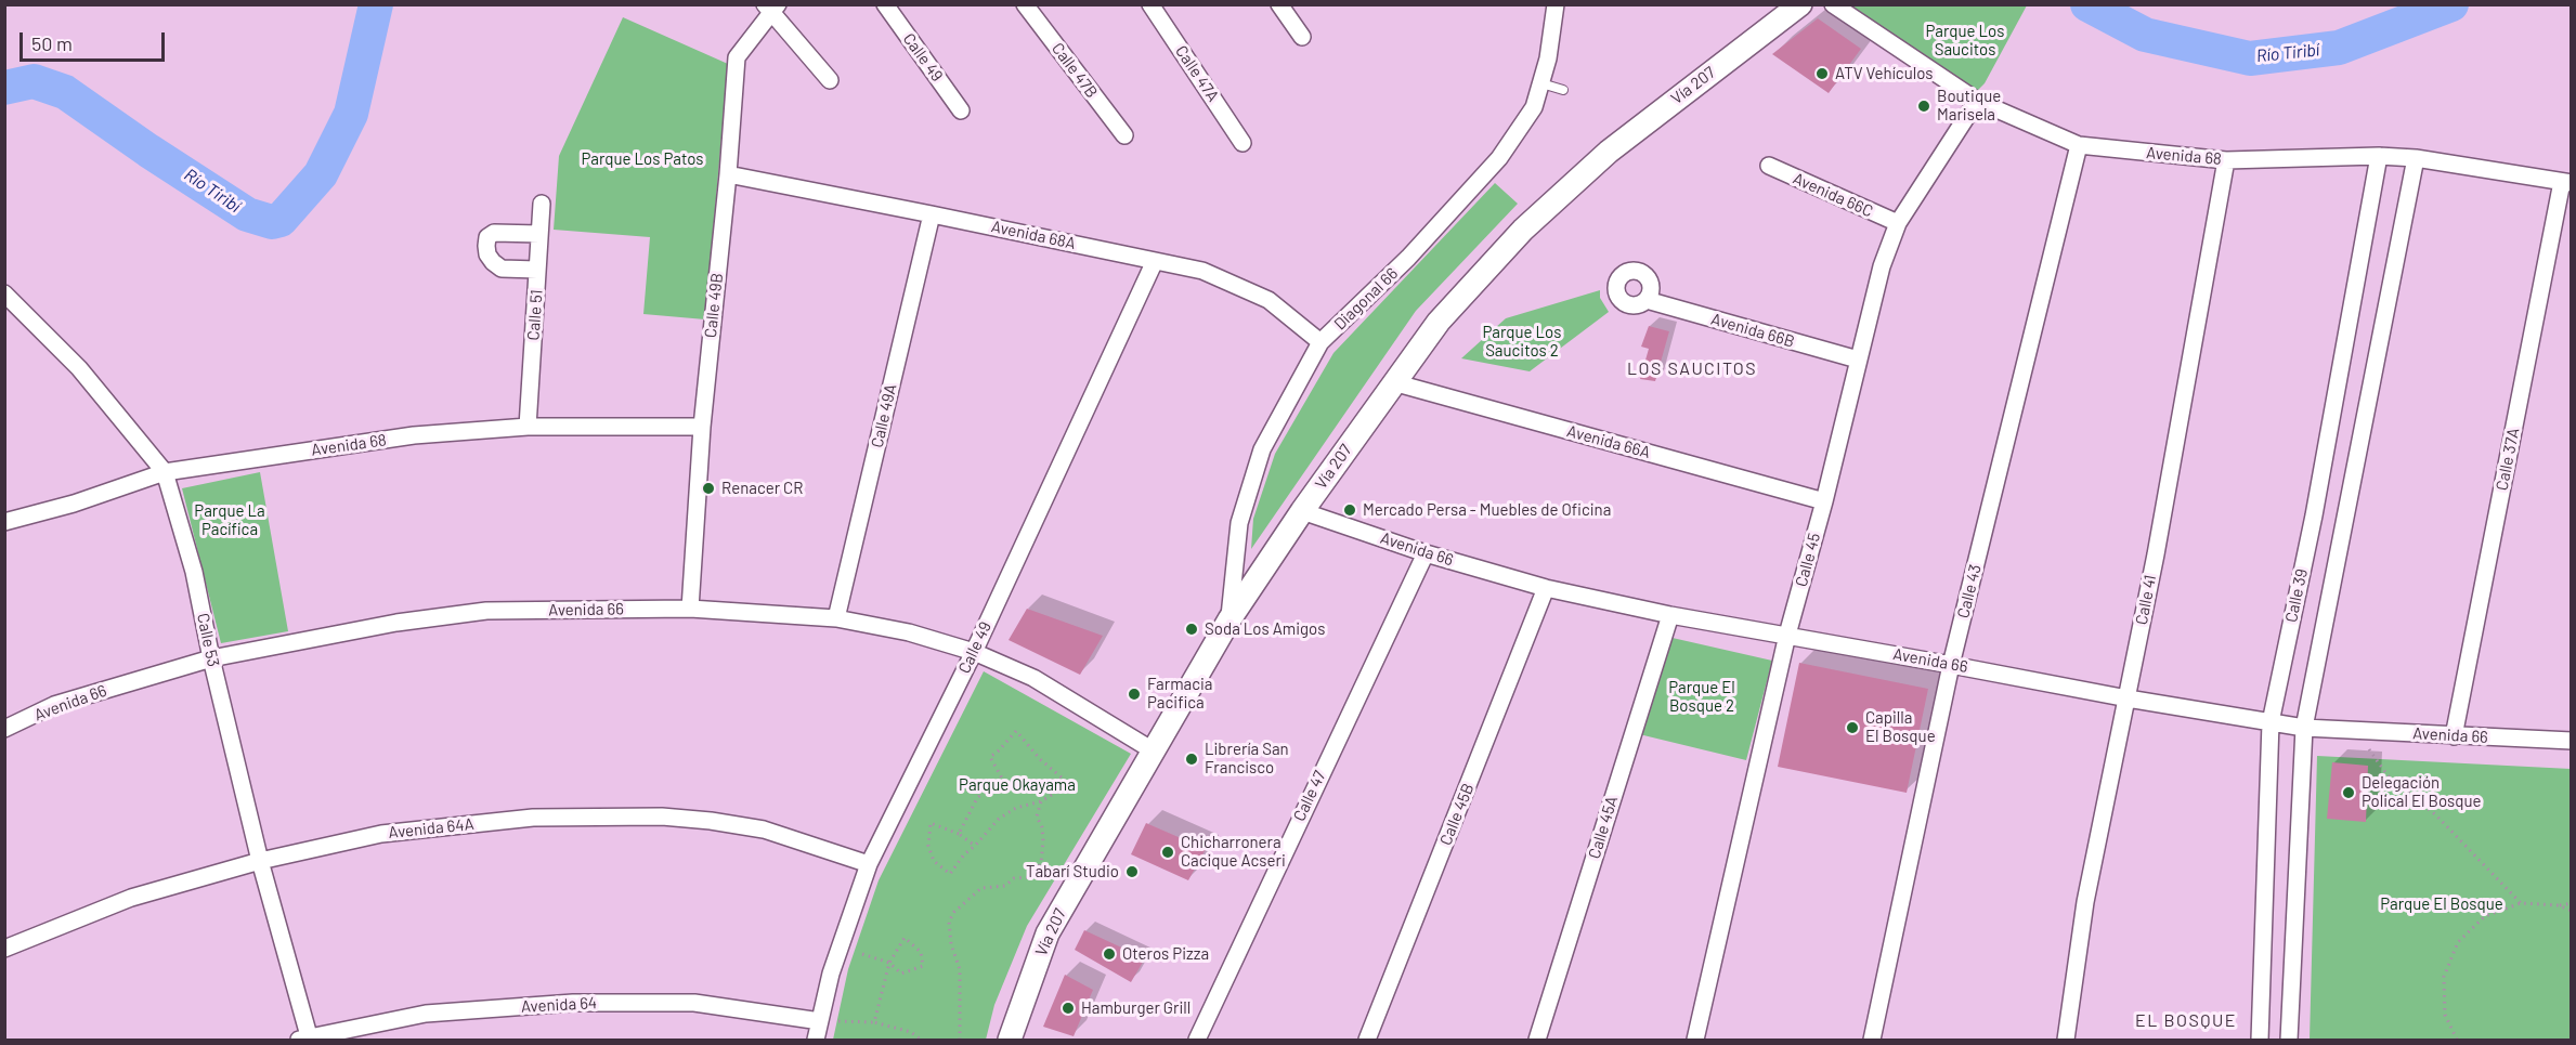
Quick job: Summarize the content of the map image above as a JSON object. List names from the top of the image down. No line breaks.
{"streets":{"main road":["Vía 207"],"street":["Calle 49","Calle 47B","Calle 47A","Avenida 68","Avenida 66C","Avenida 68A","Diagonal 66","Calle 49B","Calle 51","Avenida 66B","Calle 49A","Avenida 66A","Calle 37A","Avenida 66","Calle 45","Calle 43","Calle 39","Calle 41","Calle 53","Calle 47","Calle 45B","Calle 45A","Avenida 64A","Avenida 64"]},"crossings":[["Calle 49","Avenida 68A"],["Calle 49","Avenida 66"],["Calle 49","Avenida 64A"],["Calle 49","Avenida 64"],["Vía 207","Diagonal 66"],["Vía 207","Avenida 66A"],["Vía 207","Avenida 66"],["Avenida 68","Calle 49B"],["Avenida 68","Calle 51"],["Avenida 68","Calle 37A"],["Avenida 68","Calle 45"],["Avenida 68","Calle 43"],["Avenida 68","Calle 39"],["Avenida 68","Calle 41"],["Avenida 68","Calle 53"],["Avenida 66C","Calle 45"],["Avenida 68A","Diagonal 66"],["Avenida 68A","Calle 49B"],["Avenida 68A","Calle 49A"],["Calle 49B","Avenida 66"],["Avenida 66B","Calle 45"],["Calle 49A","Avenida 66"],["Avenida 66A","Calle 45"],["Calle 37A","Avenida 66"],["Avenida 66","Calle 45"],["Avenida 66","Calle 43"],["Avenida 66","Calle 39"],["Avenida 66","Calle 41"],["Avenida 66","Calle 53"],["Avenida 66","Calle 47"],["Avenida 66","Calle 45B"],["Avenida 66","Calle 45A"],["Calle 53","Avenida 64A"],["Calle 53","Avenida 64"]],"districts":["LOS SAUCITOS","EL BOSQUE"],"water":["Río Tiribí"],"parks":["Parque Los Saucitos","Parque Los Patos","Parque Los Saucitos 2","Parque La Pacífica","Parque El Bosque 2","Parque Okayama","Parque El Bosque"],"places":["ATV Vehículos","Boutique Marisela","Renacer CR","Mercado Persa - Muebles de Oficina","Soda Los Amigos","Farmacia Pacifica","Capilla El Bosque","Librería San Francisco","Delegación Polical El Bosque","Chicharronera Cacique Acseri","Tabarí Studio","Oteros Pizza","Hamburger Grill"],"scale_bar":"50 m"}
